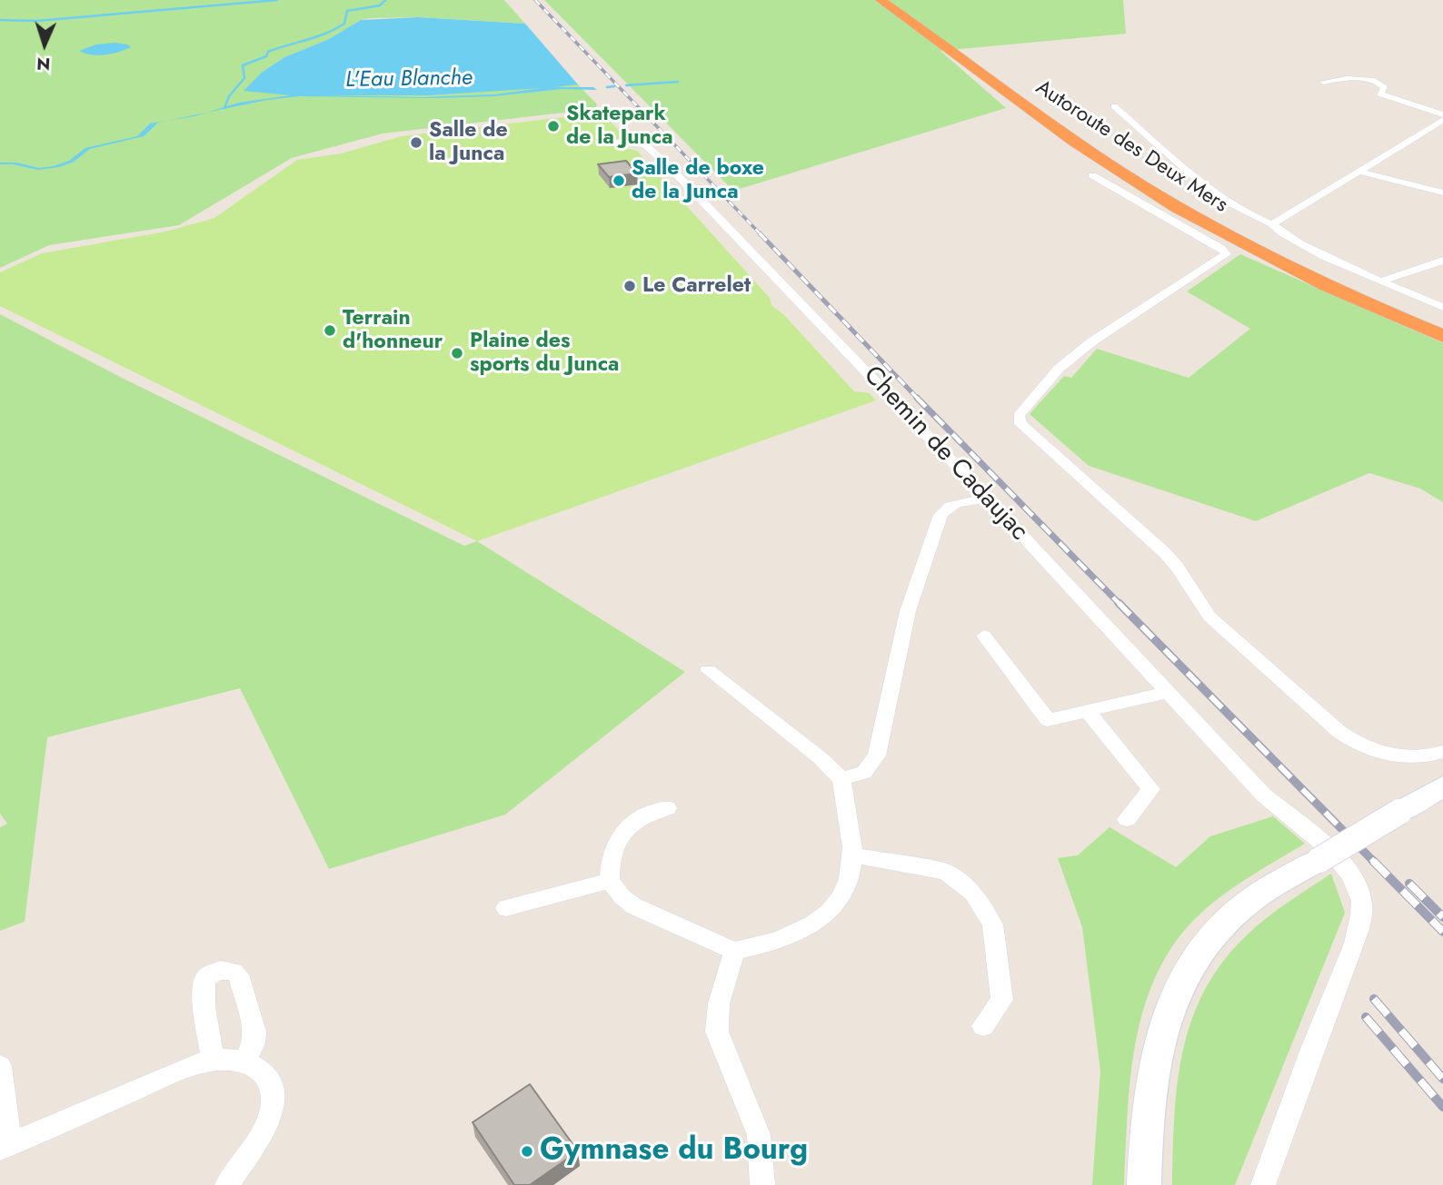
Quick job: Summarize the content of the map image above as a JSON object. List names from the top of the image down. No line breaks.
{"streets":{"highway":["Autoroute des Deux Mers"],"street":["Chemin de Cadaujac"]},"water":["L'Eau Blanche"],"places":["Skatepark de la Junca","Salle de la Junca","Salle de boxe de la Junca","Le Carrelet","Terrain d'honneur","Plaine des sports du Junca","Gymnase du Bourg"],"north":"bottom"}
